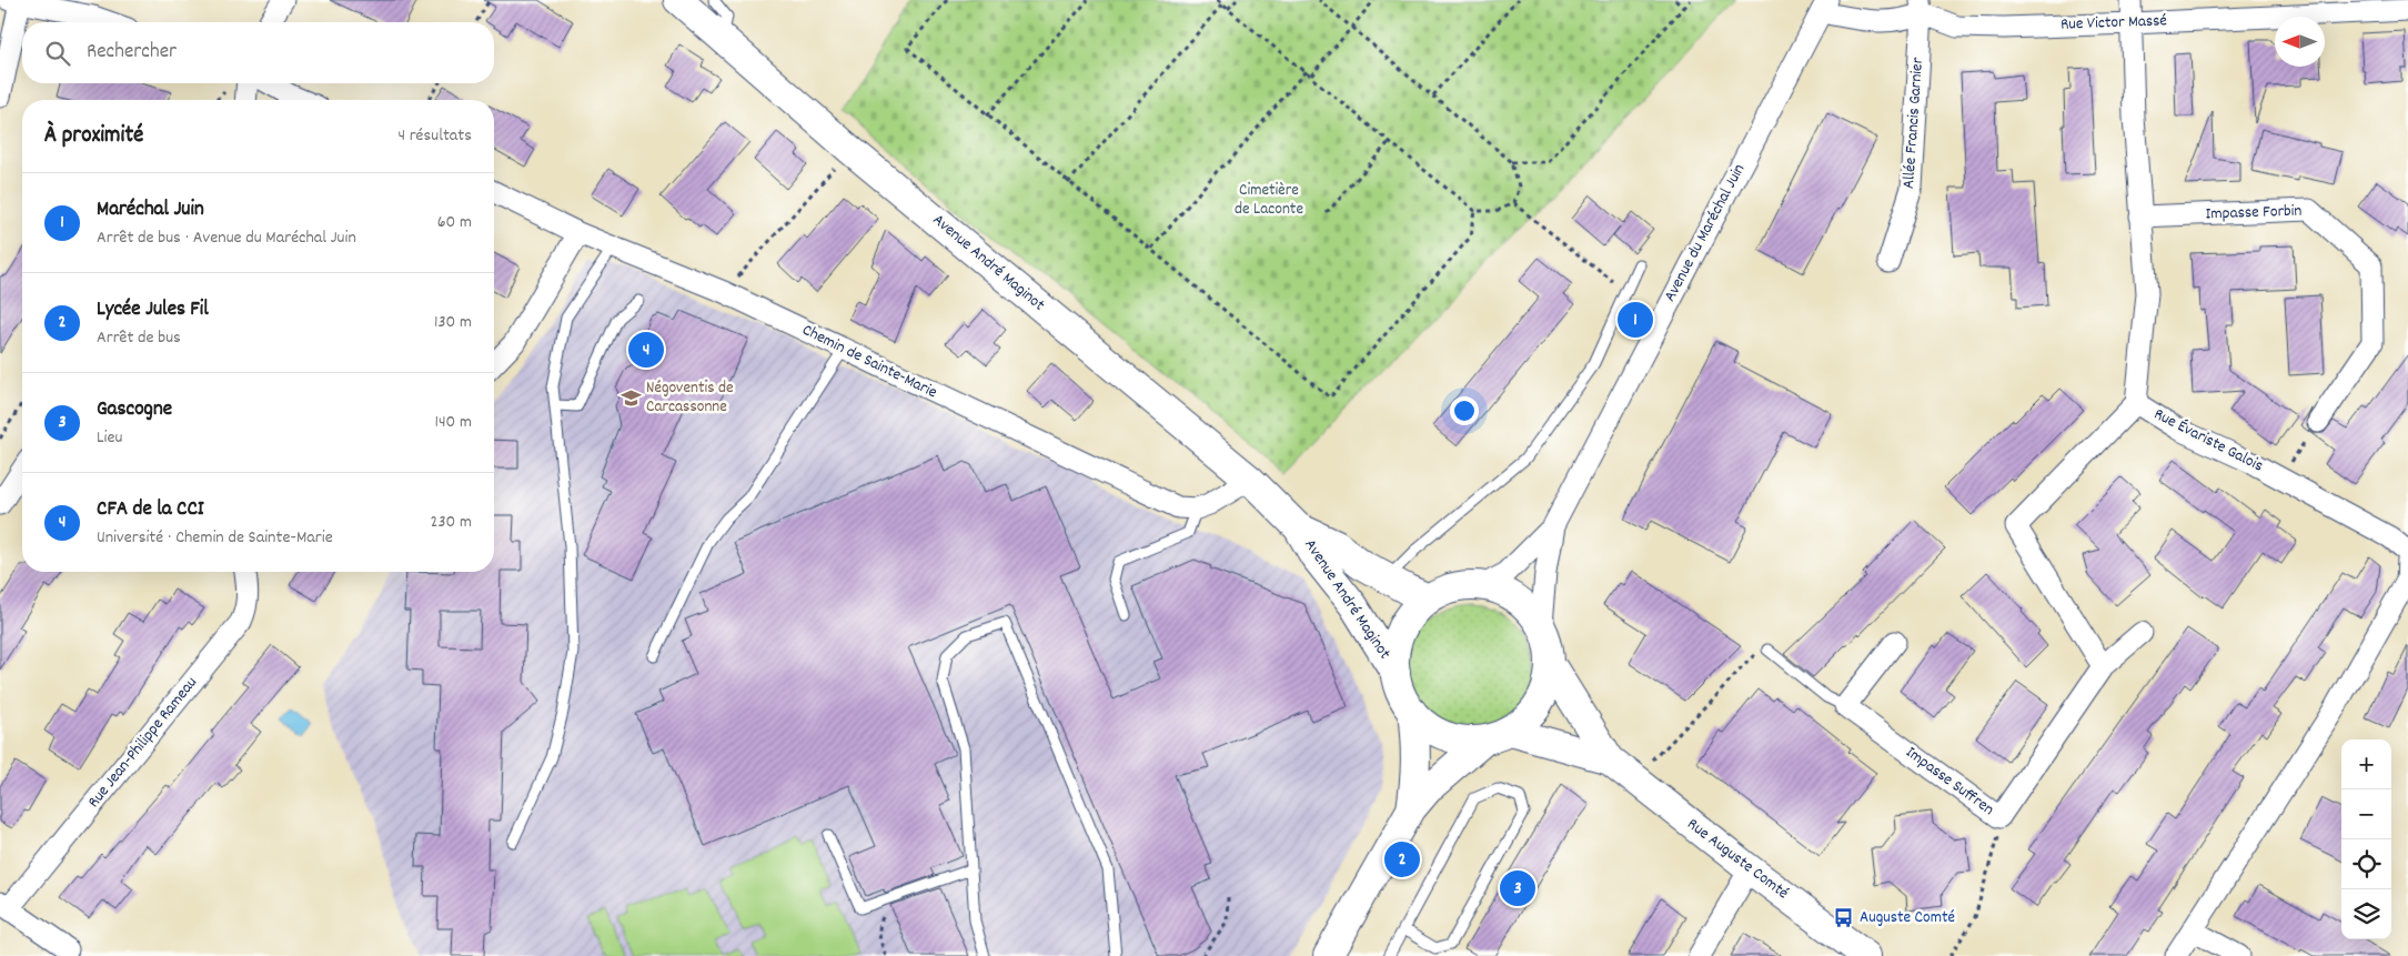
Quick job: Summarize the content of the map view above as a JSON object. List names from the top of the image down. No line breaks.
{"streets":{"street":["Rue Victor Massé","Allée Francis Garnier","Impasse Forbin","Avenue du Maréchal Juin","Avenue André Maginot","Chemin de Sainte-Marie","Rue Évariste Galois","Rue Jean-Philippe Rameau","Impasse Suffren","Rue Auguste Comté"]},"crossings":[["Rue Victor Massé","Allée Francis Garnier"],["Rue Victor Massé","Rue Évariste Galois"],["Impasse Forbin","Rue Évariste Galois"],["Avenue du Maréchal Juin","Avenue André Maginot"],["Avenue du Maréchal Juin","Rue Auguste Comté"],["Avenue André Maginot","Rue Auguste Comté"]],"parks":["Cimetière de Laconte"],"places":{"school or university":["Négoventis de Carcassonne"],"bus stop":["Auguste Comté"]},"north":"left","page":{"search":"Rechercher","heading":["À proximité","4 résultats"],"list":[{"mark":"1","name":"Maréchal Juin","note":"Arrêt de bus · Avenue du Maréchal Juin","value":"60 m"},{"mark":"2","name":"Lycée Jules Fil","note":"Arrêt de bus","value":"130 m"},{"mark":"3","name":"Gascogne","note":"Lieu","value":"140 m"},{"mark":"4","name":"CFA de la CCI","note":"Université · Chemin de Sainte-Marie","value":"230 m"}],"pins":["1","4","2","3"],"map_buttons":["+","−"]}}
